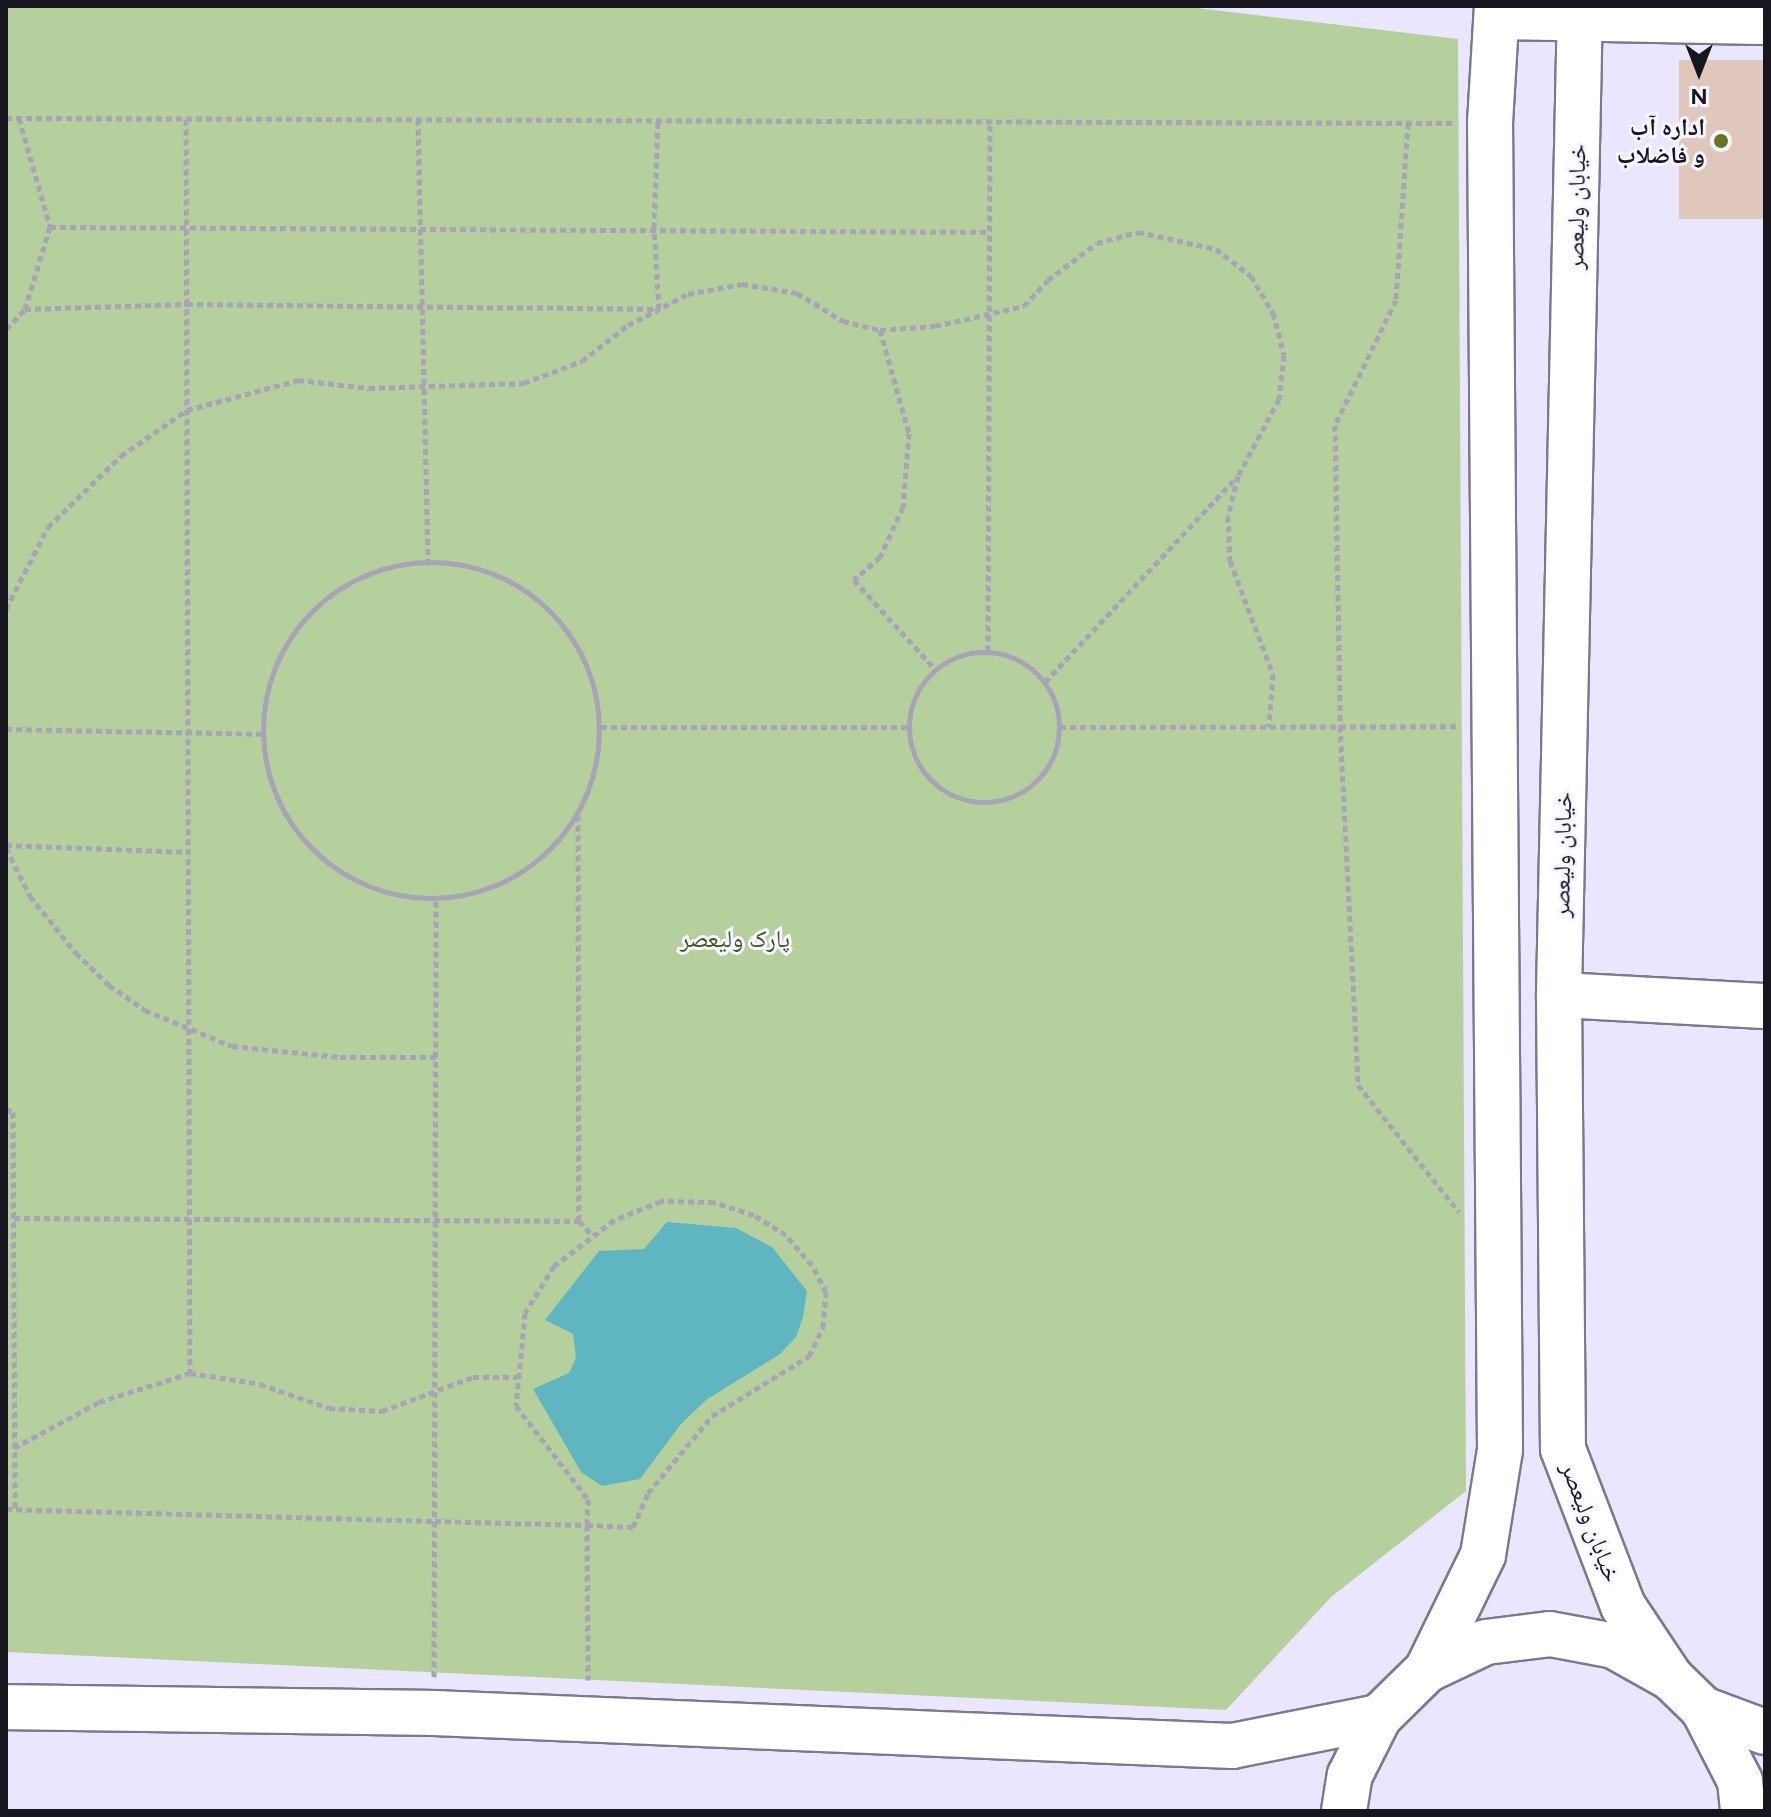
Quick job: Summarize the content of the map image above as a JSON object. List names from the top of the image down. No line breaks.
{"streets":{"main road":["خیابان ولیعصر"]},"parks":["پارک ولیعصر"],"places":["اداره آب و فاضلاب"],"north":"bottom"}
